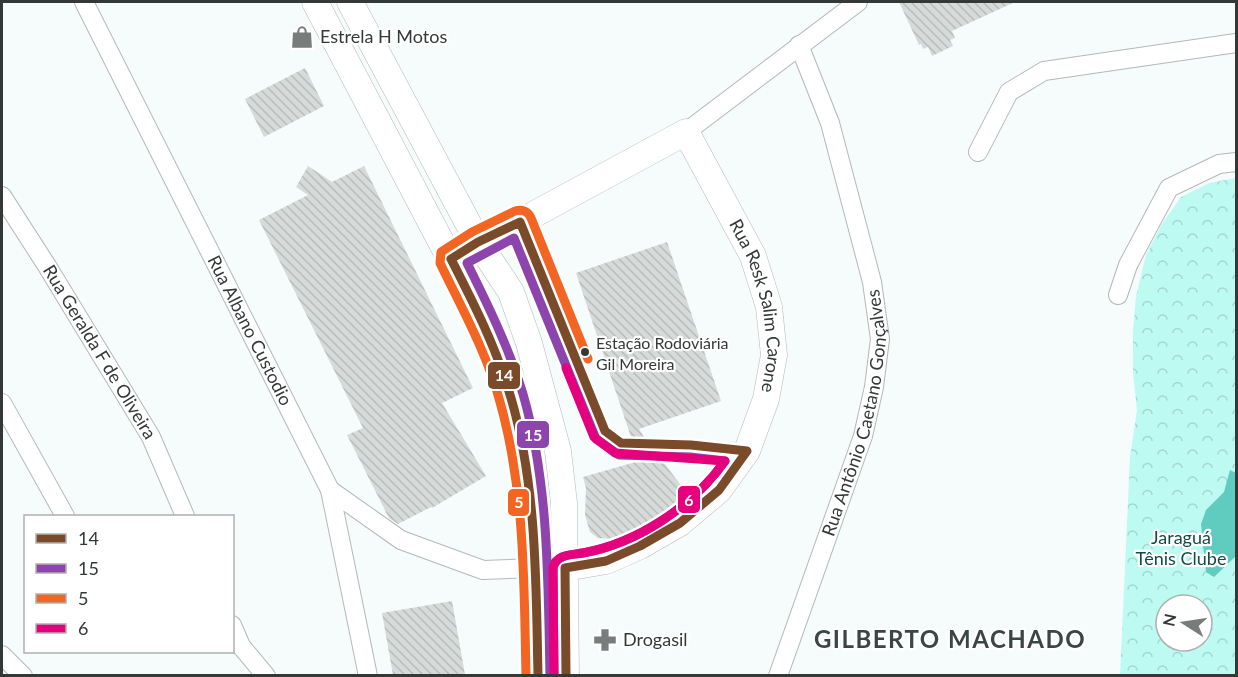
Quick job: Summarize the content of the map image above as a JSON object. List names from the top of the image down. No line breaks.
{"streets":{"main road":["Rua Resk Salim Carone"],"street":["Rua Albano Custodio","Rua Geralda F de Oliveira","Rua Antônio Caetano Gonçalves"]},"districts":["GILBERTO MACHADO"],"parks":["Jaraguá Tênis Clube"],"places":{"shop":["Estrela H Motos"],"other":["Estação Rodoviária Gil Moreira"],"pharmacy":["Drogasil"]},"lines":["transit line 5","transit line 14","transit line 15","transit line 6"],"legend":["14","15","5","6"],"north":"left"}
